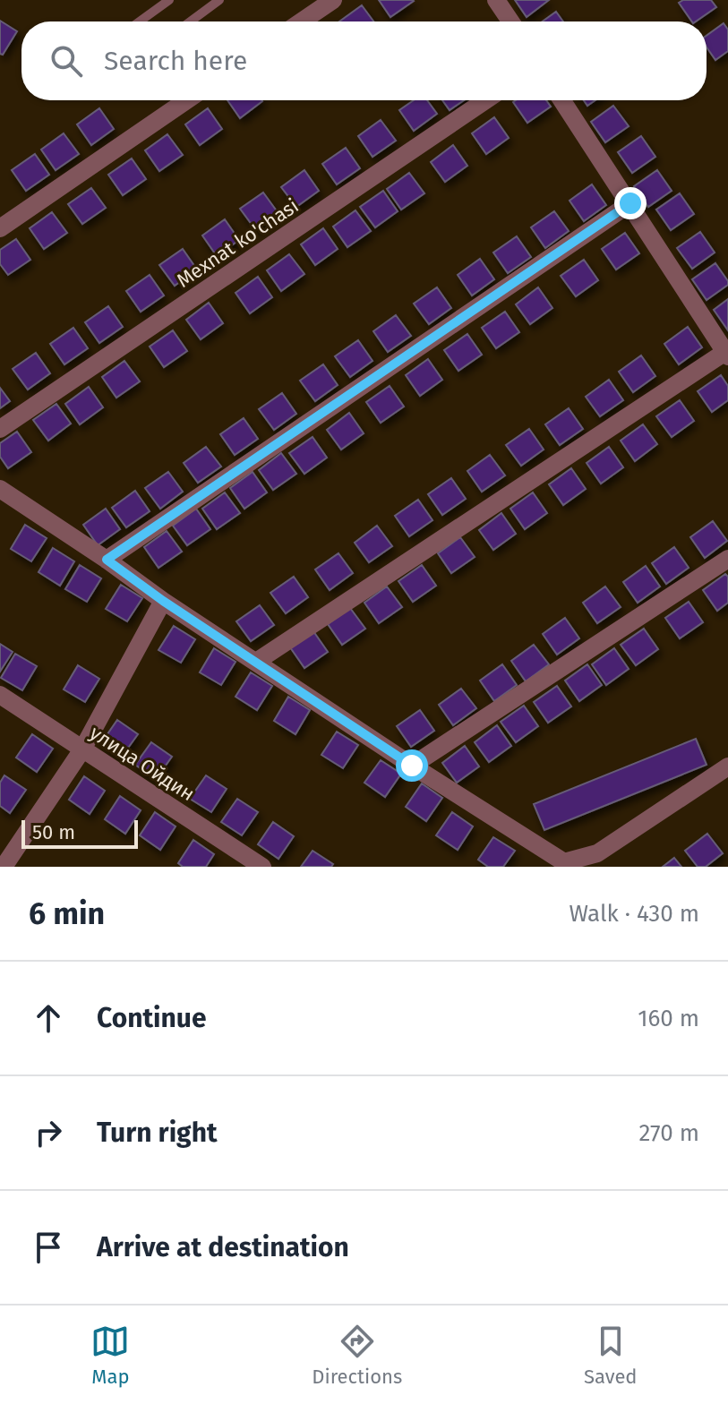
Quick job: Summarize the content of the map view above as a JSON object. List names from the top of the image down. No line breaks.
{"streets":{"street":["Mexnat ko'chasi","улица Ойдин"]},"scale_bar":"50 m","page":{"search":"Search here","scale":"50 m","heading":["6 min","Walk · 430 m"],"list":[["Continue","160 m"],["Turn right","270 m"],"Arrive at destination"],"nav":["Map","Directions","Saved"]}}
